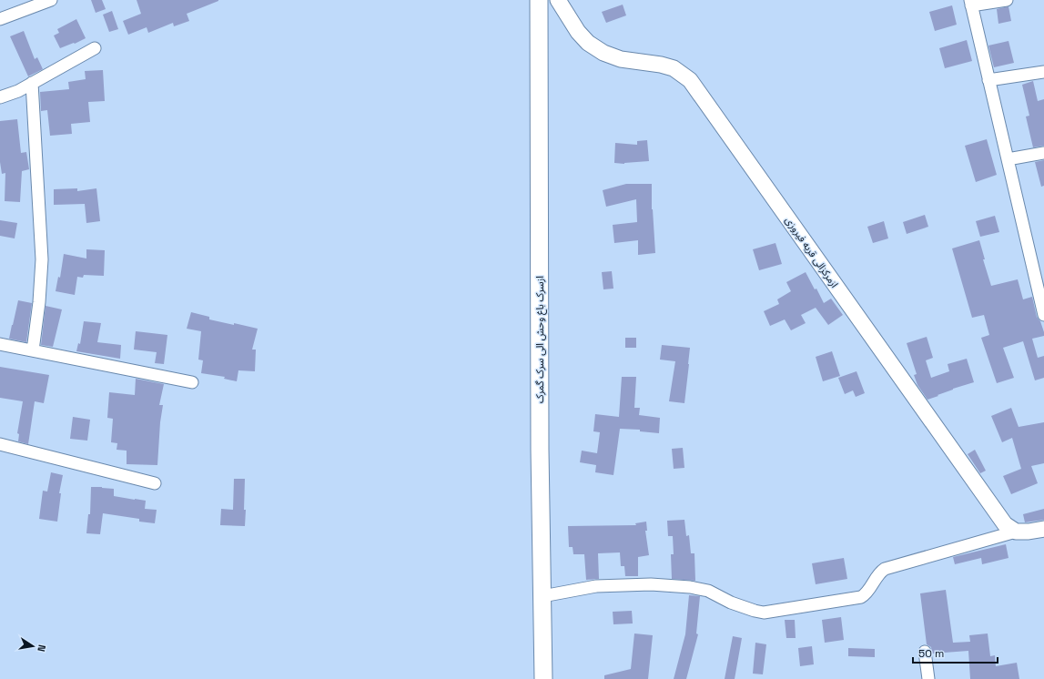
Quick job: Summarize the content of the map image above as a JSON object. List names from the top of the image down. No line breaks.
{"streets":{"main road":["ازسرک باغ وحش الی سرک گمرک"],"street":["ازمرکزالی قریه فیروزی"]},"scale_bar":"50 m","north":"right"}
